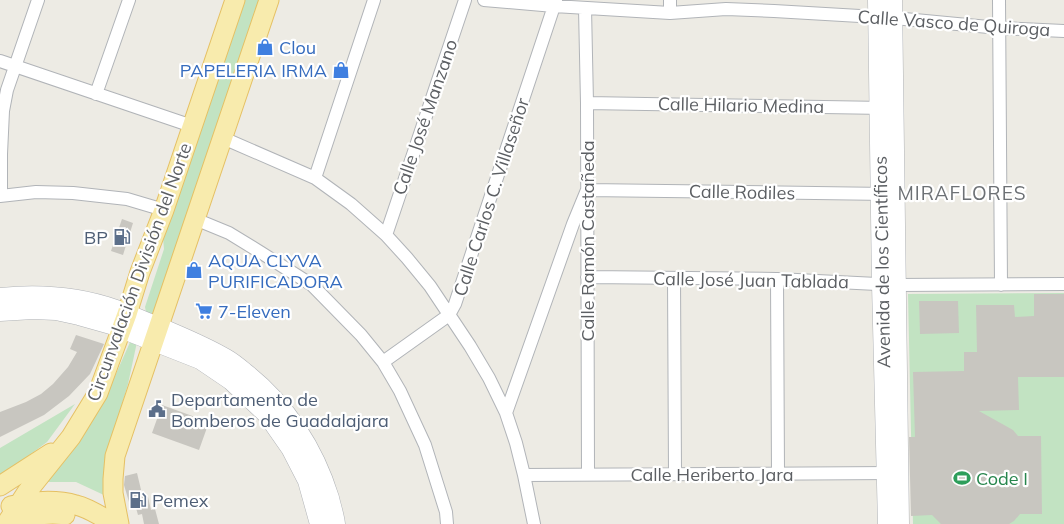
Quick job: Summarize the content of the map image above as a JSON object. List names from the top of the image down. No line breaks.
{"streets":{"main road":["Circunvalación División del Norte"],"street":["Calle Vasco de Quiroga","Calle Hilario Medina","Calle José Manzano","Calle Rodiles","Calle Carlos C. Villaseñor","Calle Ramón Castañeda","Avenida de los Científicos","Calle José Juan Tablada","Calle Heriberto Jara"]},"crossings":[["Calle Vasco de Quiroga","Calle Carlos C. Villaseñor"],["Calle Vasco de Quiroga","Calle Ramón Castañeda"],["Calle Vasco de Quiroga","Avenida de los Científicos"],["Calle Hilario Medina","Calle Ramón Castañeda"],["Calle Hilario Medina","Avenida de los Científicos"],["Calle Rodiles","Calle Ramón Castañeda"],["Calle Rodiles","Avenida de los Científicos"],["Calle Ramón Castañeda","Calle José Juan Tablada"],["Calle Ramón Castañeda","Calle Heriberto Jara"],["Avenida de los Científicos","Calle José Juan Tablada"],["Avenida de los Científicos","Calle Heriberto Jara"]],"districts":["MIRAFLORES"],"places":{"shop":["Clou","PAPELERIA IRMA","AQUA CLYVA PURIFICADORA"],"fuel station":["BP","Pemex"],"supermarket":["7-Eleven"],"public building":["Departamento de Bomberos de Guadalajara"],"sports":["Code I"]}}
